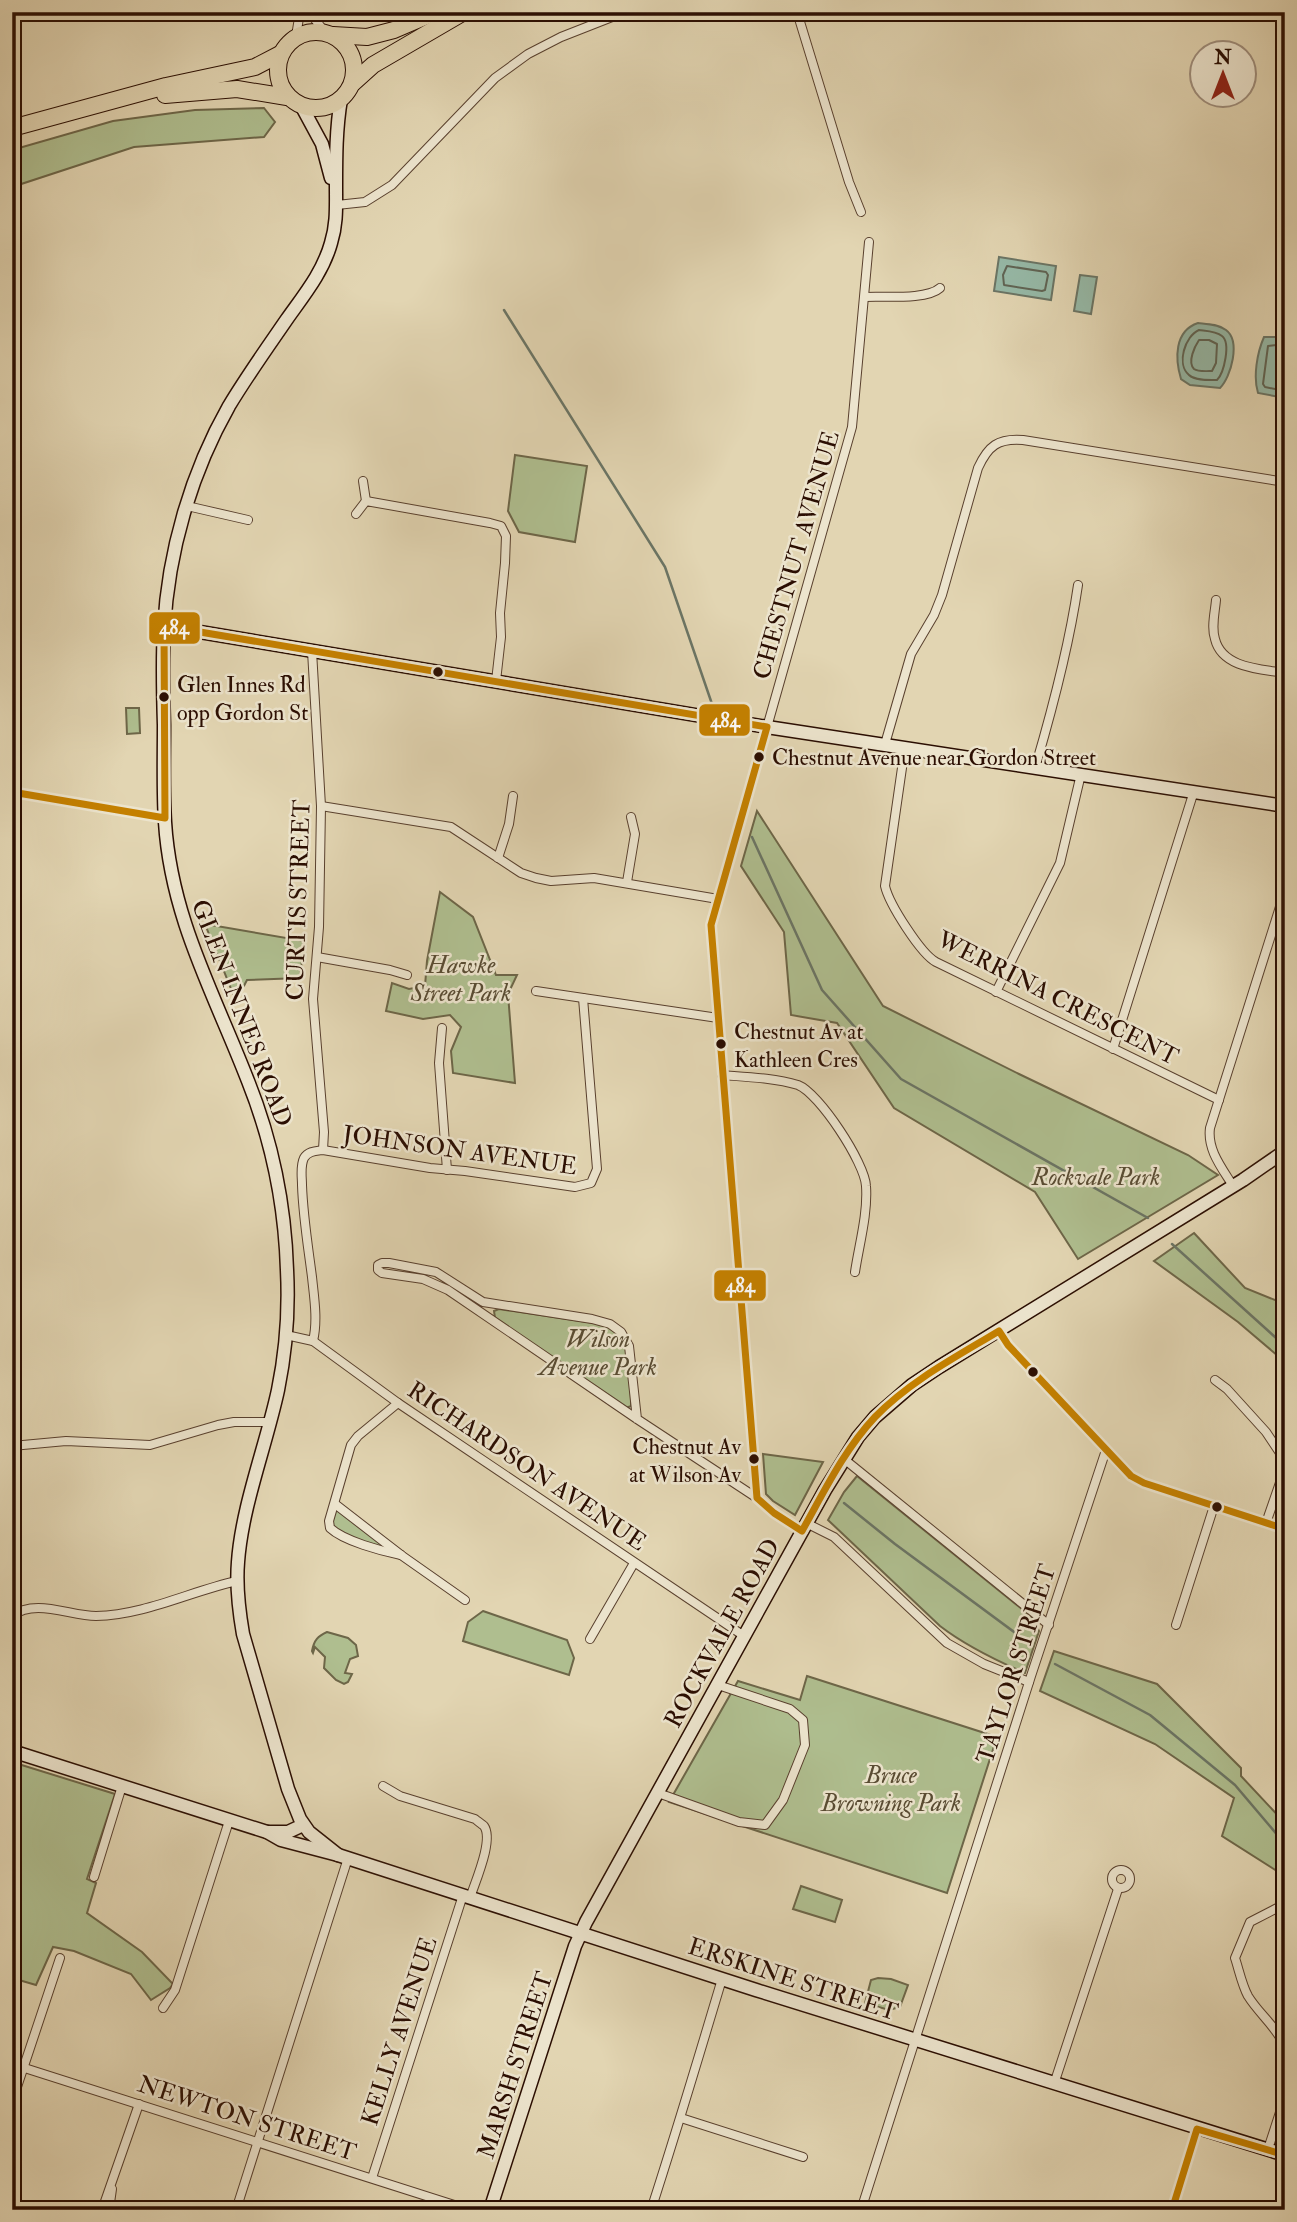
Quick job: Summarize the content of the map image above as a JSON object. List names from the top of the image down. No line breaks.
{"streets":{"street":["CHESTNUT AVENUE","CURTIS STREET","WERRINA CRESCENT","GLEN INNES ROAD","JOHNSON AVENUE","RICHARDSON AVENUE","ROCKVALE ROAD","TAYLOR STREET","ERSKINE STREET","KELLY AVENUE","MARSH STREET","NEWTON STREET"]},"crossings":[["CURTIS STREET","JOHNSON AVENUE"],["GLEN INNES ROAD","RICHARDSON AVENUE"],["GLEN INNES ROAD","ERSKINE STREET"],["RICHARDSON AVENUE","ROCKVALE ROAD"],["ROCKVALE ROAD","ERSKINE STREET"],["ROCKVALE ROAD","MARSH STREET"],["TAYLOR STREET","ERSKINE STREET"],["ERSKINE STREET","KELLY AVENUE"],["ERSKINE STREET","MARSH STREET"],["KELLY AVENUE","NEWTON STREET"]],"parks":["Hawke Street Park","Rockvale Park","Wilson Avenue Park","Bruce Browning Park"],"places":["Glen Innes Rd opp Gordon St","Chestnut Avenue near Gordon Street","Chestnut Av at Kathleen Cres","Chestnut Av at Wilson Av"],"lines":["transit line 484"],"north":"top"}
